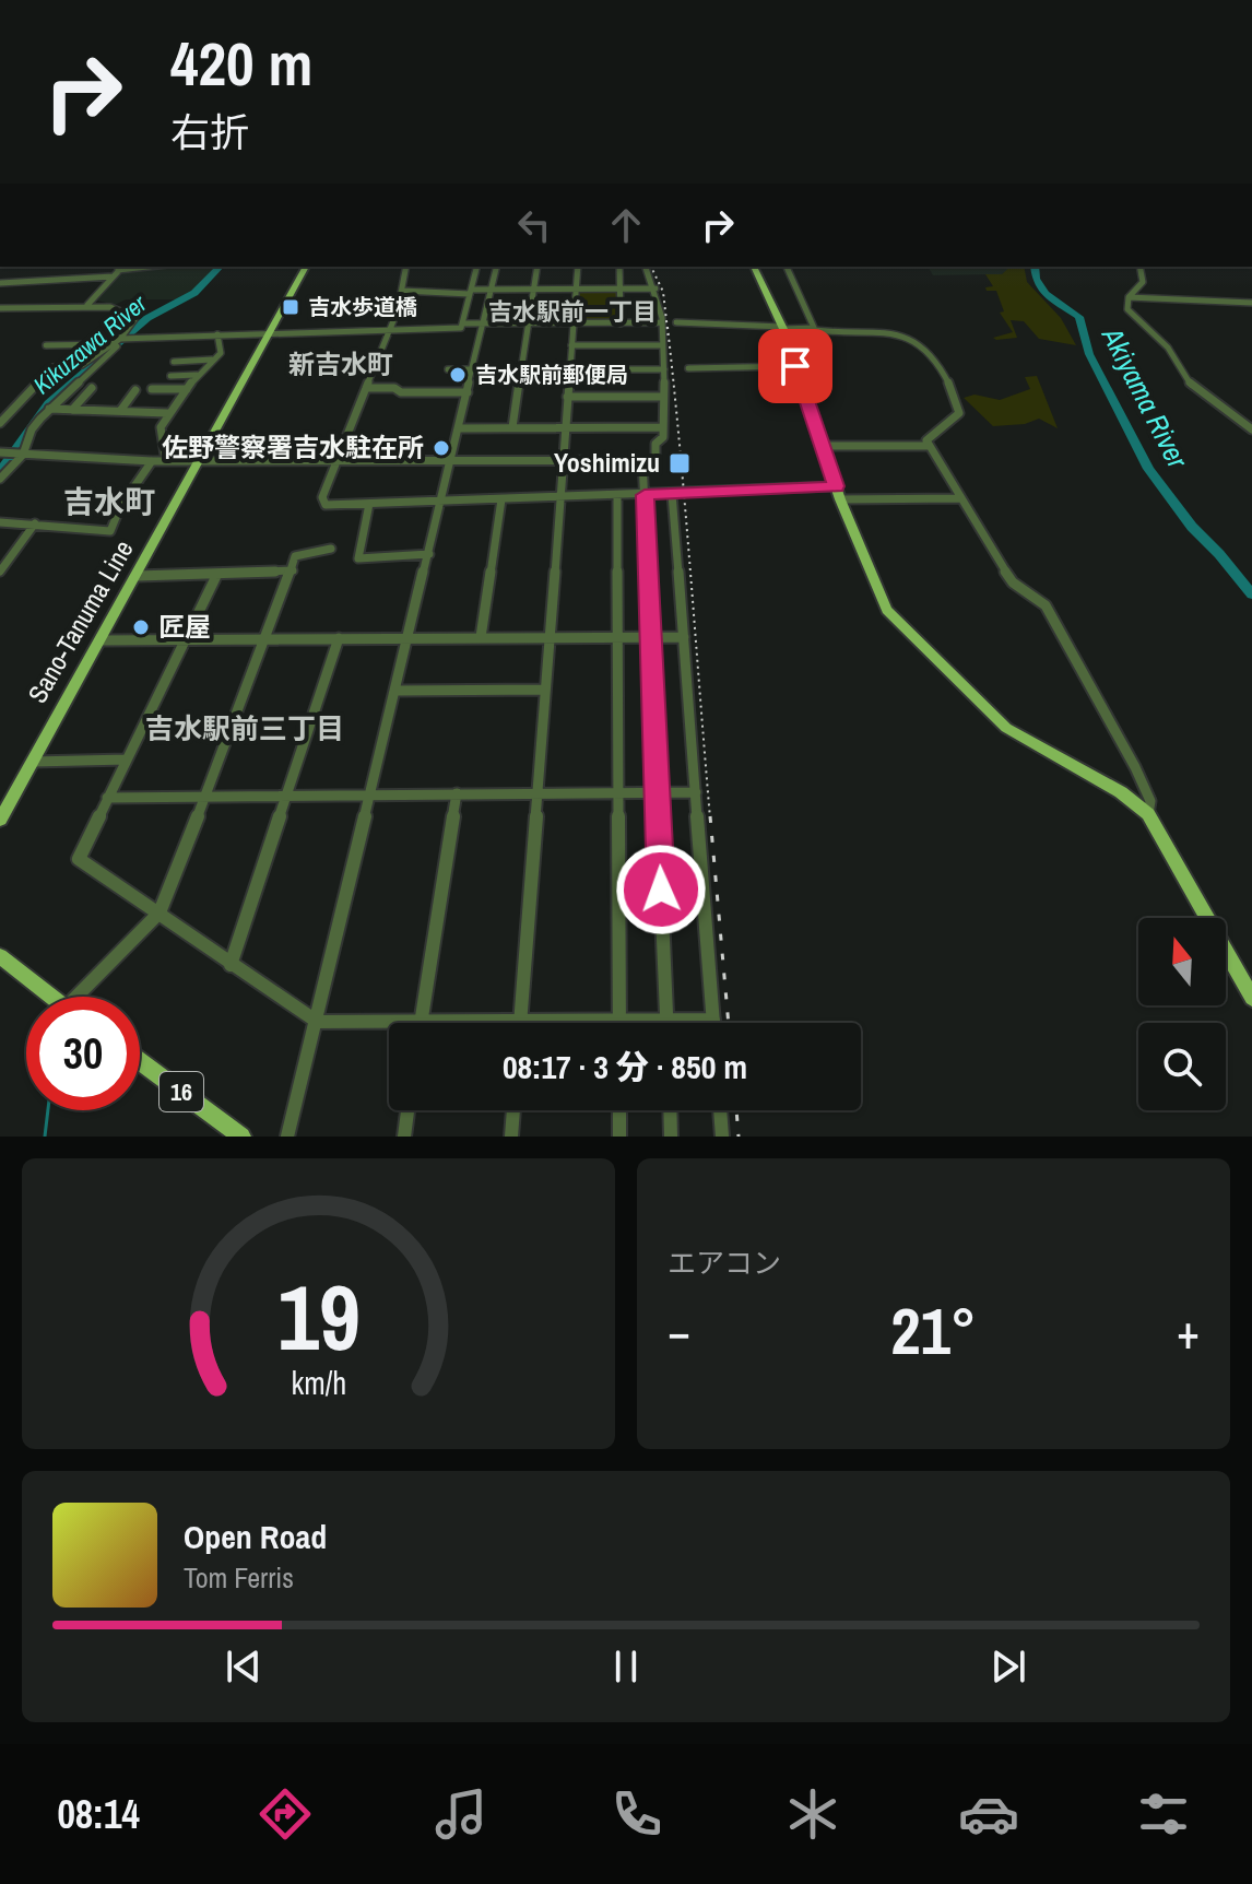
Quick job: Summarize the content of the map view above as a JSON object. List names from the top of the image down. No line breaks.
{"streets":{"main road":["Sano-Tanuma Line","16"]},"districts":["吉水駅前一丁目","新吉水町","吉水町","吉水駅前三丁目"],"water":["Kikuzawa River","Akiyama River"],"places":{"transit":["吉水歩道橋","Yoshimizu"],"other":["吉水駅前郵便局","佐野警察署吉水駐在所","匠屋"]},"north":"top","page":{"turn":["420 m","右折"],"limit":"30","trip":"08:17 · 3 分 · 850 m","tile":"エアコン","heat":["−","21°","+"],"song":["Open Road","Tom Ferris"],"tabs":"08:14","gauge":["19","km/h"]}}
